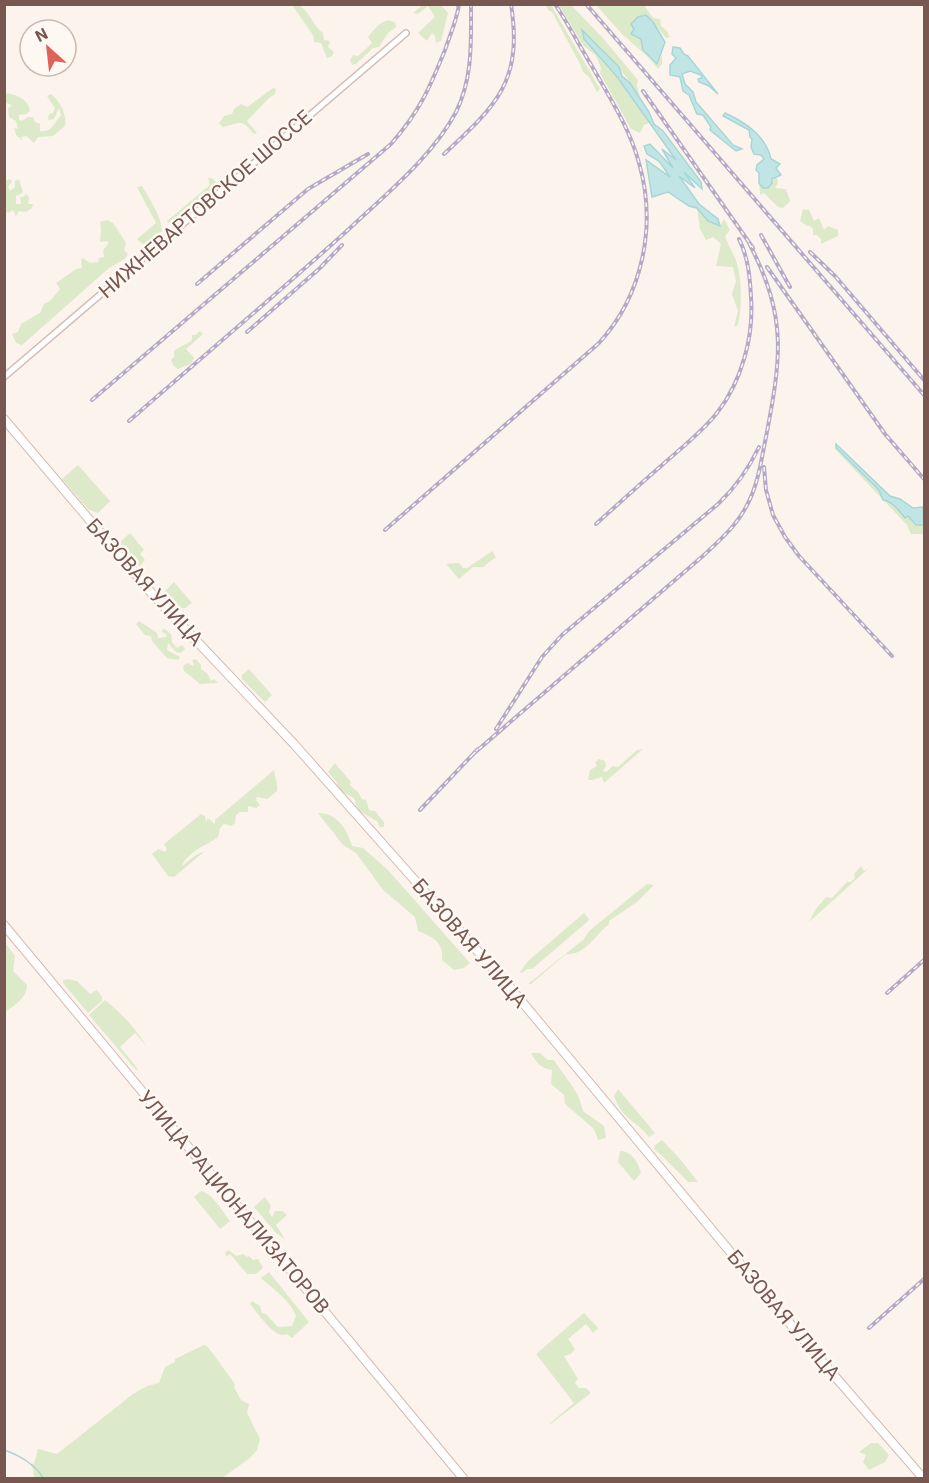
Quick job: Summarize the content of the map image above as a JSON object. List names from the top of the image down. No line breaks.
{"streets":{"street":["НИЖНЕВАРТОВСКОЕ ШОССЕ","БАЗОВАЯ УЛИЦА","УЛИЦА РАЦИОНАЛИЗАТОРОВ"]},"north":"top left"}
